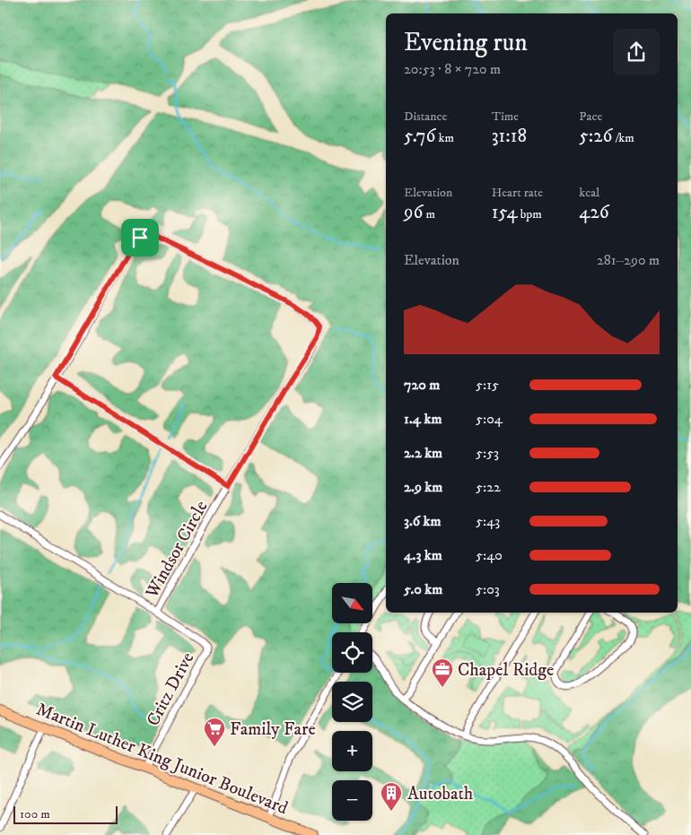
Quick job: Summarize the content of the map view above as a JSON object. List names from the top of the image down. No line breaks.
{"streets":{"main road":["Martin Luther King Junior Boulevard"],"street":["Windsor Circle","Critz Drive"]},"crossings":[["Windsor Circle","Critz Drive"],["Critz Drive","Martin Luther King Junior Boulevard"]],"places":{"office":["Chapel Ridge"],"supermarket":["Family Fare"],"building":["Autobath"]},"scale_bar":"100 m","north":"bottom right","page":{"heading":["Evening run","20:53 · 8 × 720 m"],"stats":[["Distance","5.76 km"],["Time","31:18"],["Pace","5:26 /km"],["Elevation","96 m"],["Heart rate","154 bpm"],["kcal","426"]],"chart":["Elevation","281–290 m"],"list":[{"name":"720 m","note":"5:15"},{"name":"1.4 km","note":"5:04"},{"name":"2.2 km","note":"5:53"},{"name":"2.9 km","note":"5:22"},{"name":"3.6 km","note":"5:43"},{"name":"4.3 km","note":"5:40"},{"name":"5.0 km","note":"5:03"}],"map_buttons":["+","−"],"scale":"100 m"}}
